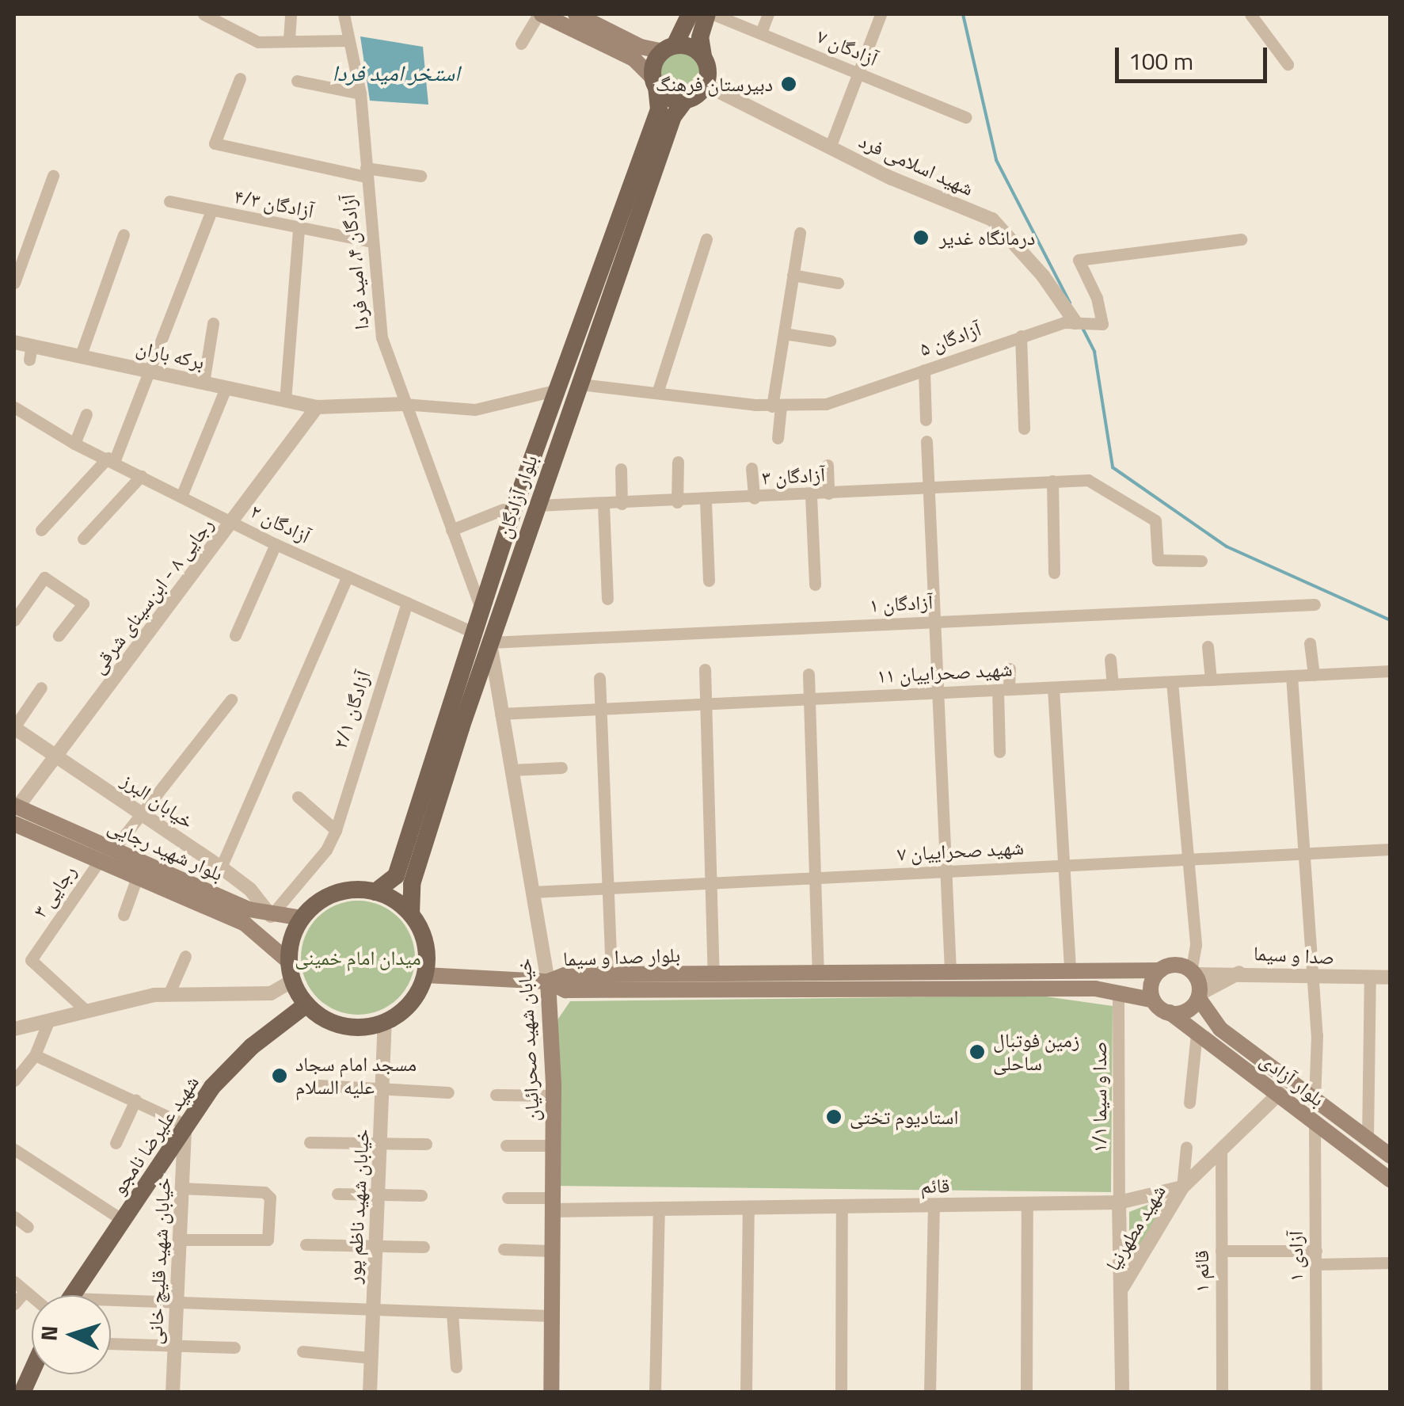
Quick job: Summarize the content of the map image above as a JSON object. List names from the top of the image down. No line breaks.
{"streets":{"main road":["بلوار آزادگان","بلوار شهید رجایی","بلوار صدا و سیما","خیابان شهید صحرائیان","بلوار آزادی","شهید علیرضا نامجو"],"street":["آزادگان ۷","شهید اسلامی فرد","آزادگان ۴/۳","آزادگان ۴، امید فردا","آزادگان ۵","برکه باران","آزادگان ۳","آزادگان ۲","رجایی ۸ - ابن‌سینای شرقی","آزادگان ۱","شهید صحراییان ۱۱","آزادگان ۲/۱","خیابان البرز","شهید صحراییان ۷","رجایی ۳","صدا و سیما","صدا و سیما ۱/۱","قائم","خیابان شهید ناظم پور","شهید مطهرنیا","آزادی ۱","خیابان شهید قلیچ خانی","قائم ۱"]},"crossings":[["شهید اسلامی فرد","آزادگان ۵"],["شهید اسلامی فرد","بلوار آزادگان"],["آزادگان ۴/۳","آزادگان ۴، امید فردا"],["آزادگان ۴، امید فردا","برکه باران"],["آزادگان ۴، امید فردا","بلوار آزادگان"],["آزادگان ۵","بلوار آزادگان"],["برکه باران","رجایی ۸ - ابن‌سینای شرقی"],["آزادگان ۳","بلوار آزادگان"],["بلوار آزادگان","آزادگان ۲"],["بلوار آزادگان","آزادگان ۱"],["بلوار آزادگان","بلوار شهید رجایی"],["بلوار آزادگان","خیابان شهید صحرائیان"],["بلوار آزادگان","شهید علیرضا نامجو"],["بلوار آزادگان","خیابان شهید ناظم پور"],["آزادگان ۲","رجایی ۸ - ابن‌سینای شرقی"],["آزادگان ۲","آزادگان ۲/۱"],["رجایی ۸ - ابن‌سینای شرقی","خیابان البرز"],["رجایی ۸ - ابن‌سینای شرقی","بلوار شهید رجایی"],["آزادگان ۱","خیابان شهید صحرائیان"],["شهید صحراییان ۱۱","خیابان شهید صحرائیان"],["آزادگان ۲/۱","خیابان البرز"],["آزادگان ۲/۱","بلوار شهید رجایی"],["خیابان البرز","بلوار شهید رجایی"],["بلوار شهید رجایی","رجایی ۳"],["بلوار شهید رجایی","شهید علیرضا نامجو"],["بلوار شهید رجایی","خیابان شهید ناظم پور"],["شهید صحراییان ۷","خیابان شهید صحرائیان"],["صدا و سیما","بلوار صدا و سیما"],["صدا و سیما","بلوار آزادی"],["بلوار صدا و سیما","خیابان شهید صحرائیان"],["بلوار صدا و سیما","بلوار آزادی"],["بلوار صدا و سیما","صدا و سیما ۱/۱"],["خیابان شهید صحرائیان","قائم"],["بلوار آزادی","آزادی ۱"],["صدا و سیما ۱/۱","قائم"],["صدا و سیما ۱/۱","شهید مطهرنیا"],["شهید علیرضا نامجو","خیابان شهید ناظم پور"],["شهید علیرضا نامجو","خیابان شهید قلیچ خانی"],["قائم","شهید مطهرنیا"]],"water":["استخر امید فردا"],"parks":["میدان امام خمینی"],"places":["دبیرستان فرهنگ","درمانگاه غدیر","زمین فوتبال ساحلی","مسجد امام سجاد علیه السلام","استادیوم تختی"],"scale_bar":"100 m","north":"left"}
